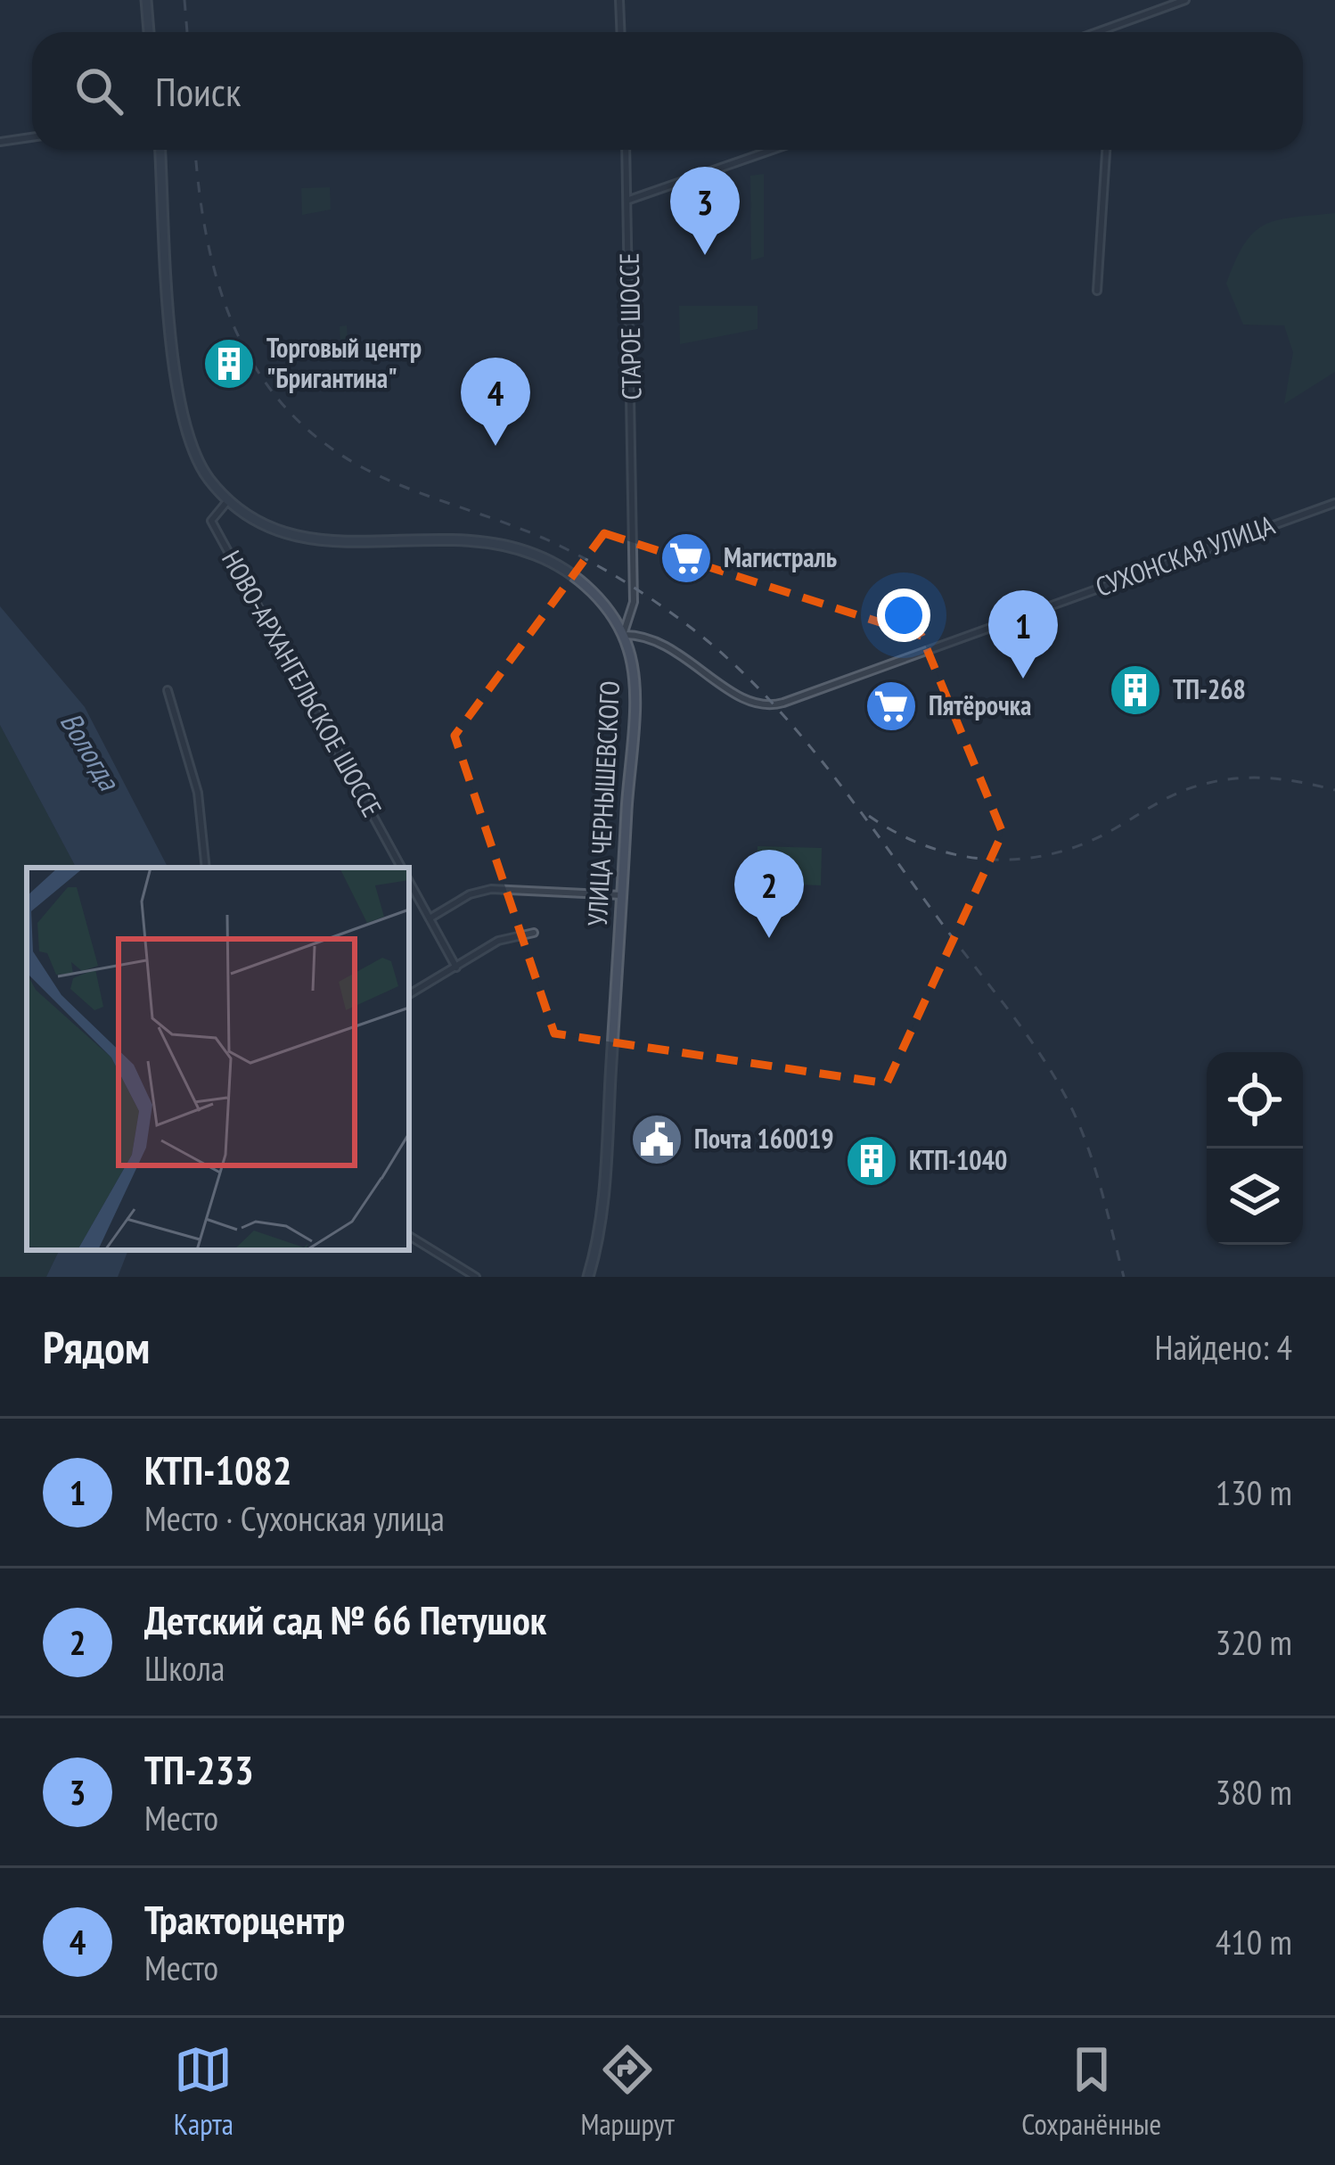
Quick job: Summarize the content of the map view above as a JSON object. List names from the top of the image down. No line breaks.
{"streets":{"main road":["УЛИЦА ЧЕРНЫШЕВСКОГО"],"street":["СТАРОЕ ШОССЕ","СУХОНСКАЯ УЛИЦА","НОВО-АРХАНГЕЛЬСКОЕ ШОССЕ"]},"crossings":[["СТАРОЕ ШОССЕ","СУХОНСКАЯ УЛИЦА"],["СТАРОЕ ШОССЕ","УЛИЦА ЧЕРНЫШЕВСКОГО"],["СУХОНСКАЯ УЛИЦА","УЛИЦА ЧЕРНЫШЕВСКОГО"],["НОВО-АРХАНГЕЛЬСКОЕ ШОССЕ","УЛИЦА ЧЕРНЫШЕВСКОГО"]],"water":["Вологда"],"places":{"building":["Торговый центр \"Бригантина\"","ТП-268","КТП-1040"],"supermarket":["Магистраль","Пятёрочка"],"public building":["Почта 160019"]},"page":{"search":"Поиск","pins":["3","4","1","2"],"heading":["Рядом","Найдено: 4"],"list":[{"mark":"1","name":"КТП-1082","note":"Место · Сухонская улица","value":"130 m"},{"mark":"2","name":"Детский сад № 66 Петушок","note":"Школа","value":"320 m"},{"mark":"3","name":"ТП-233","note":"Место","value":"380 m"},{"mark":"4","name":"Тракторцентр","note":"Место","value":"410 m"}],"nav":["Карта","Маршрут","Сохранённые"]}}
